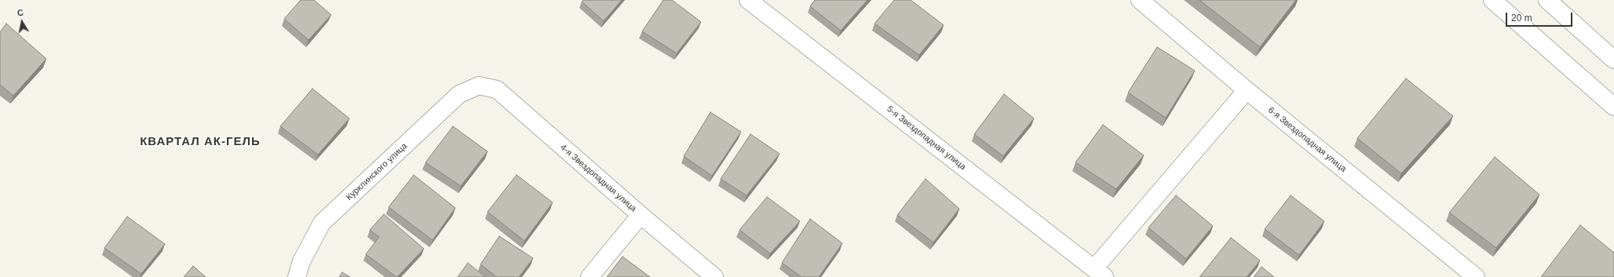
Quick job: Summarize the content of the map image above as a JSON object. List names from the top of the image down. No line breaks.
{"streets":{"street":["5-я Звездопадная улица","6-я Звездопадная улица","Курклинского улица","4-я Звездопадная улица"]},"crossings":[["Курклинского улица","4-я Звездопадная улица"]],"districts":["КВАРТАЛ АК-ГЕЛЬ"],"scale_bar":"20 m","north":"top"}
